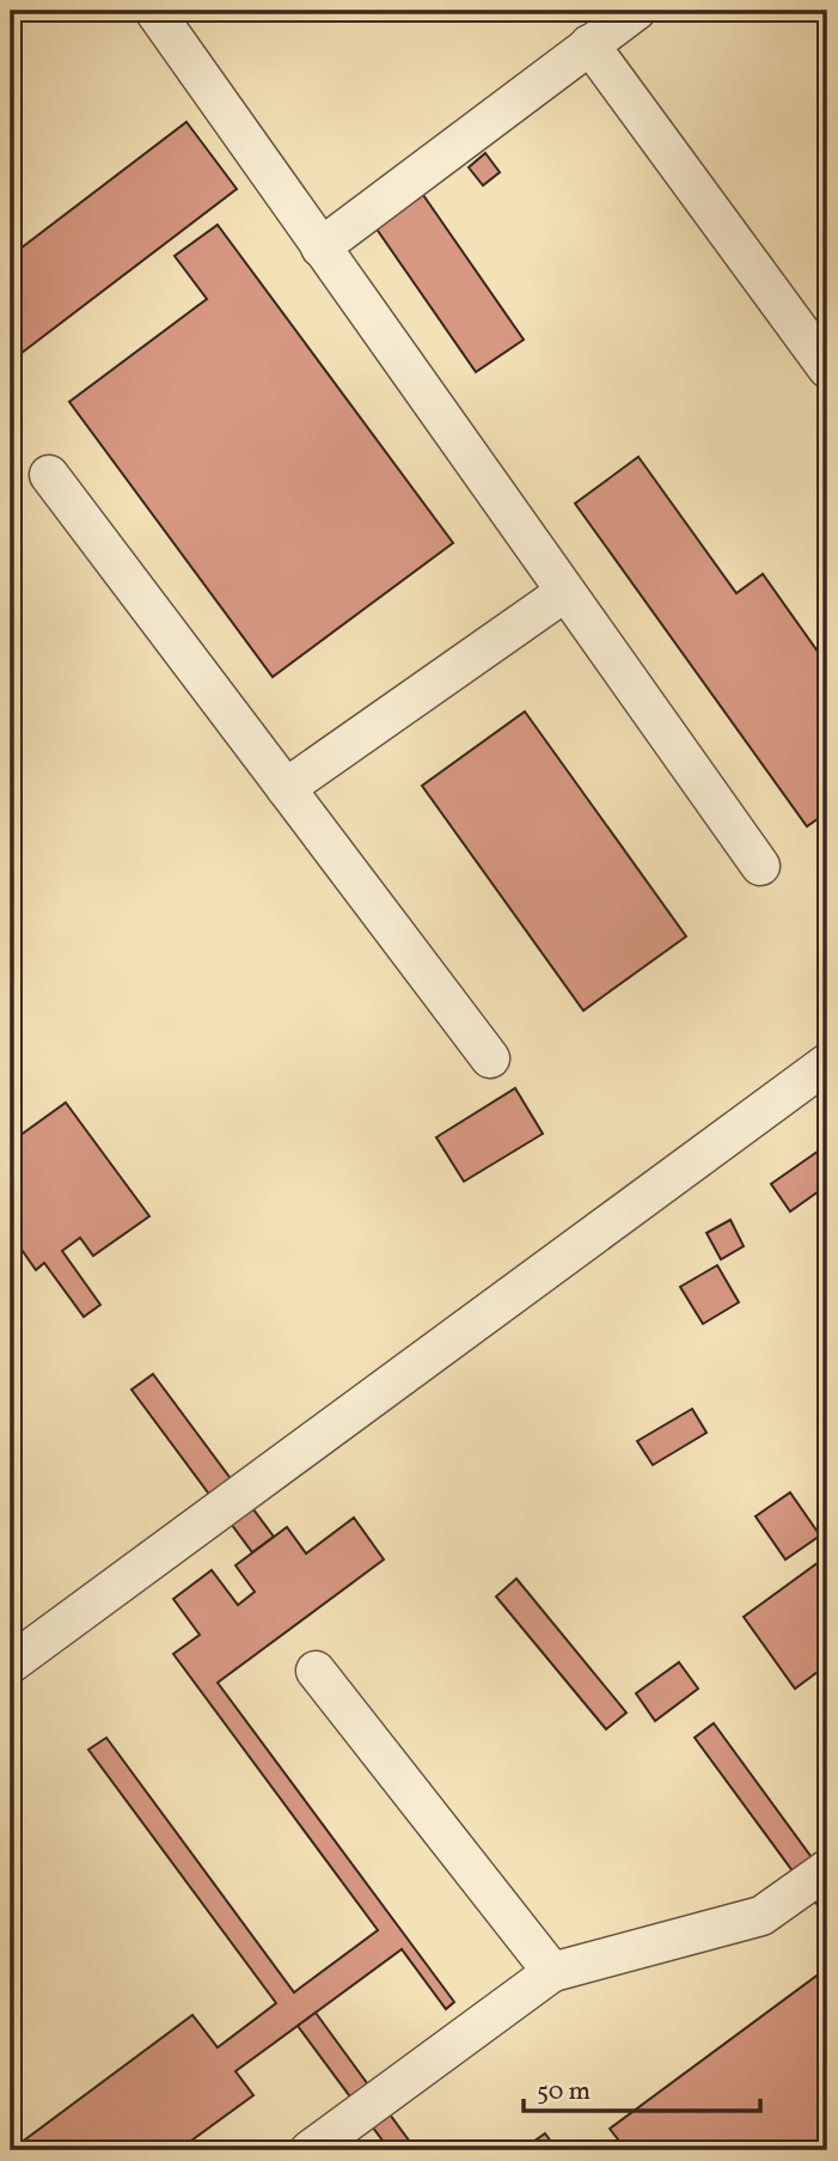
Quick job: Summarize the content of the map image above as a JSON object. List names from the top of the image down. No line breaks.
{"scale_bar":"50 m"}
